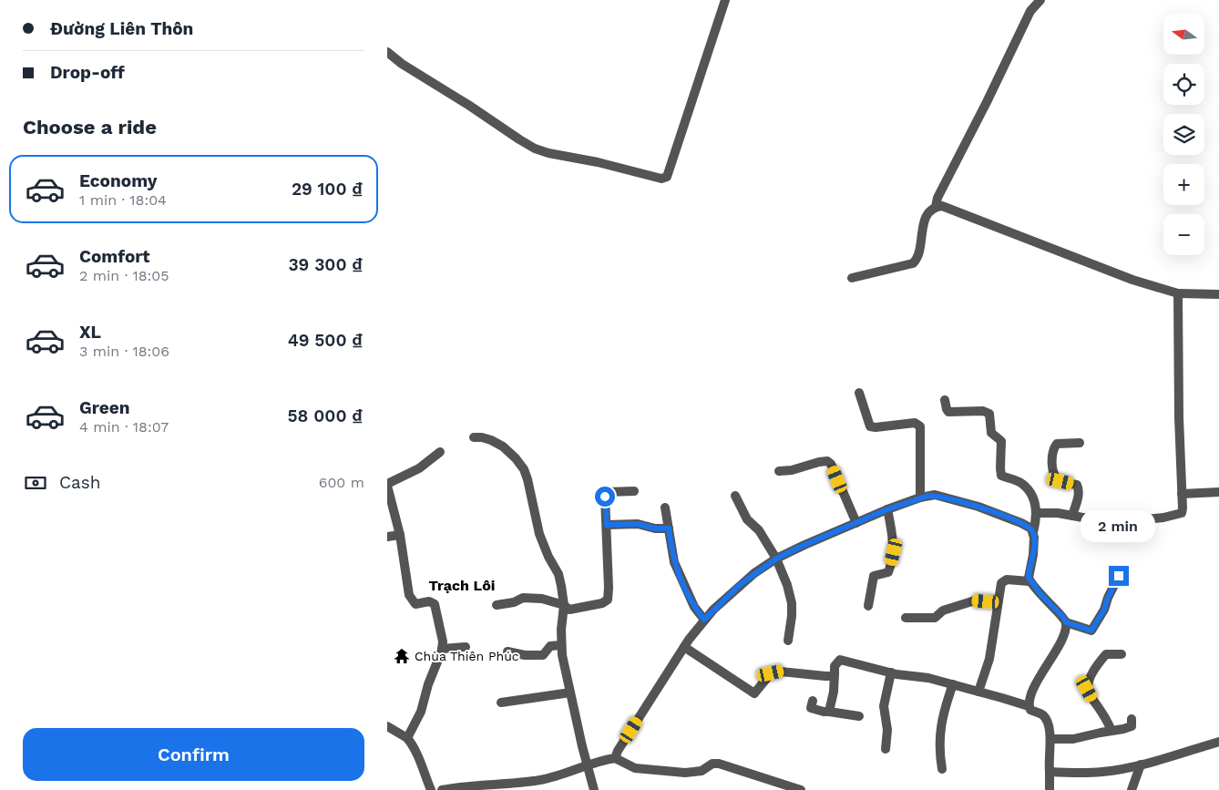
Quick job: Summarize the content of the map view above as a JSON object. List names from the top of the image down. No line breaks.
{"districts":["Trạch Lôi"],"places":{"temple":["Chùa Thiên Phúc"]},"north":"left","page":{"banner":["Đường Liên Thôn","Drop-off"],"map_buttons":["+","−"],"heading":"Choose a ride","list":[{"name":"Economy","note":"1 min · 18:04","value":"29 100 ₫"},{"name":"Comfort","note":"2 min · 18:05","value":"39 300 ₫"},{"name":"XL","note":"3 min · 18:06","value":"49 500 ₫"},{"name":"Green","note":"4 min · 18:07","value":"58 000 ₫"}],"pay":["Cash","600 m"],"bubble":"2 min","buttons":"Confirm"}}
